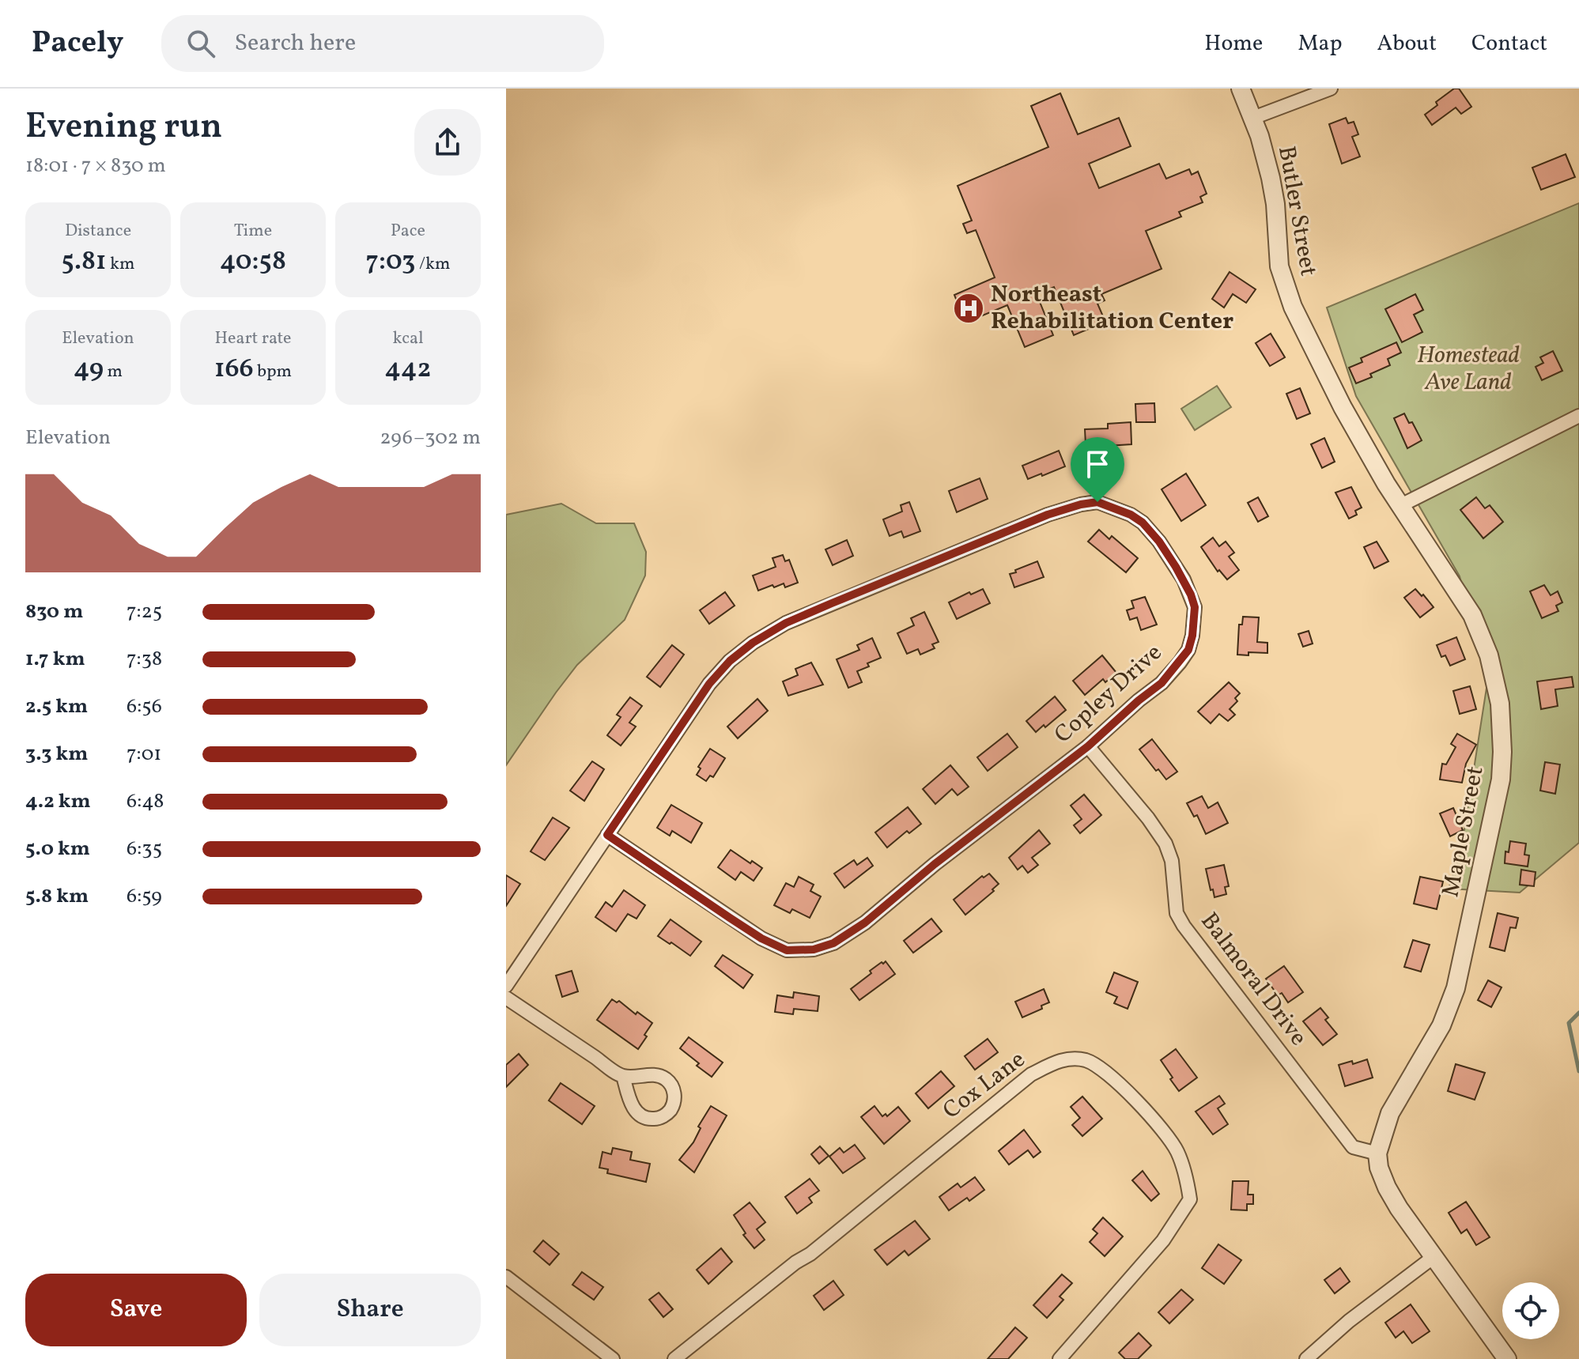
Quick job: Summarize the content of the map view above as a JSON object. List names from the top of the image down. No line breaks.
{"streets":{"street":["Butler Street","Copley Drive","Maple Street","Balmoral Drive","Cox Lane"]},"crossings":[["Butler Street","Maple Street"],["Copley Drive","Balmoral Drive"],["Maple Street","Balmoral Drive"]],"parks":["Homestead Ave Land"],"places":{"hospital":["Northeast Rehabilitation Center"]},"page":{"header":"Pacely","search":"Search here","nav":["Home","Map","About","Contact"],"heading":["Evening run","18:01 · 7 × 830 m"],"stats":[["Distance","5.81 km"],["Time","40:58"],["Pace","7:03 /km"],["Elevation","49 m"],["Heart rate","166 bpm"],["kcal","442"]],"chart":["Elevation","296–302 m"],"list":[{"name":"830 m","note":"7:25"},{"name":"1.7 km","note":"7:38"},{"name":"2.5 km","note":"6:56"},{"name":"3.3 km","note":"7:01"},{"name":"4.2 km","note":"6:48"},{"name":"5.0 km","note":"6:35"},{"name":"5.8 km","note":"6:59"}],"buttons":["Save","Share"]}}
